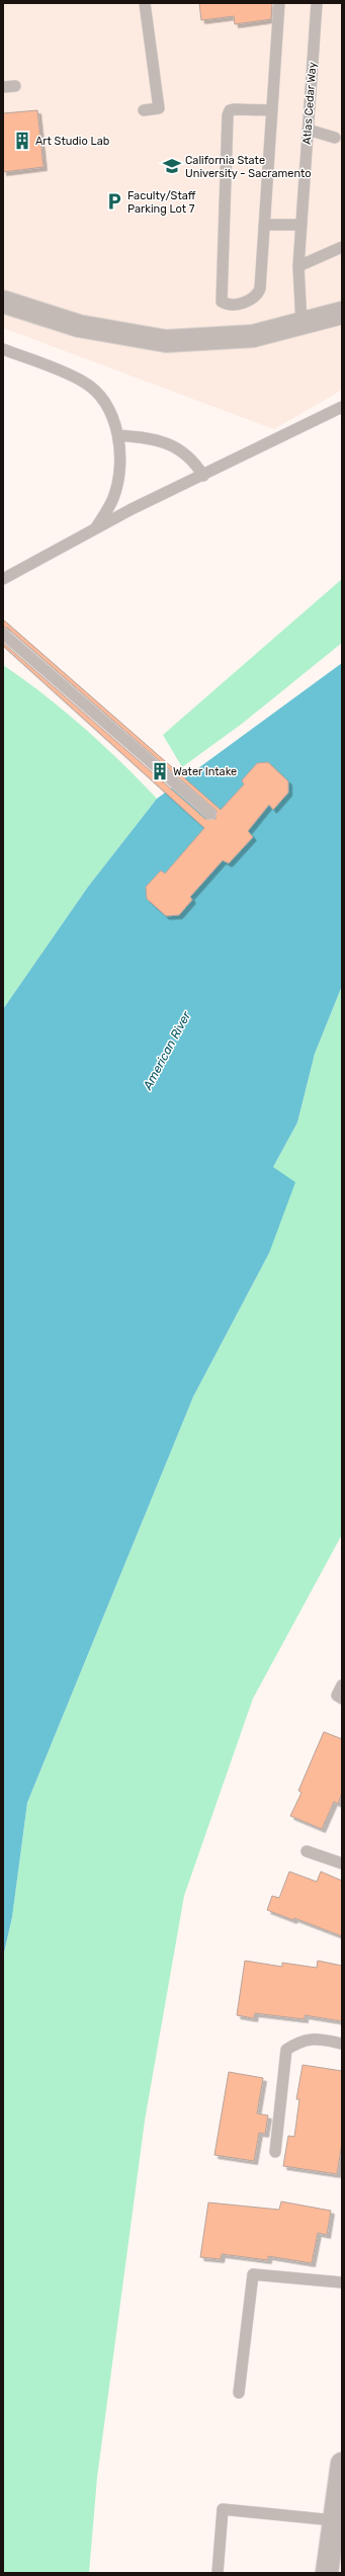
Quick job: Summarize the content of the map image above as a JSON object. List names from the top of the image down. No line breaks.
{"streets":{"lane":["Atlas Cedar Way"]},"water":["American River"],"places":{"building":["Art Studio Lab","Water Intake"],"school or university":["California State University - Sacramento"],"parking":["Faculty/Staff Parking Lot 7"]}}
